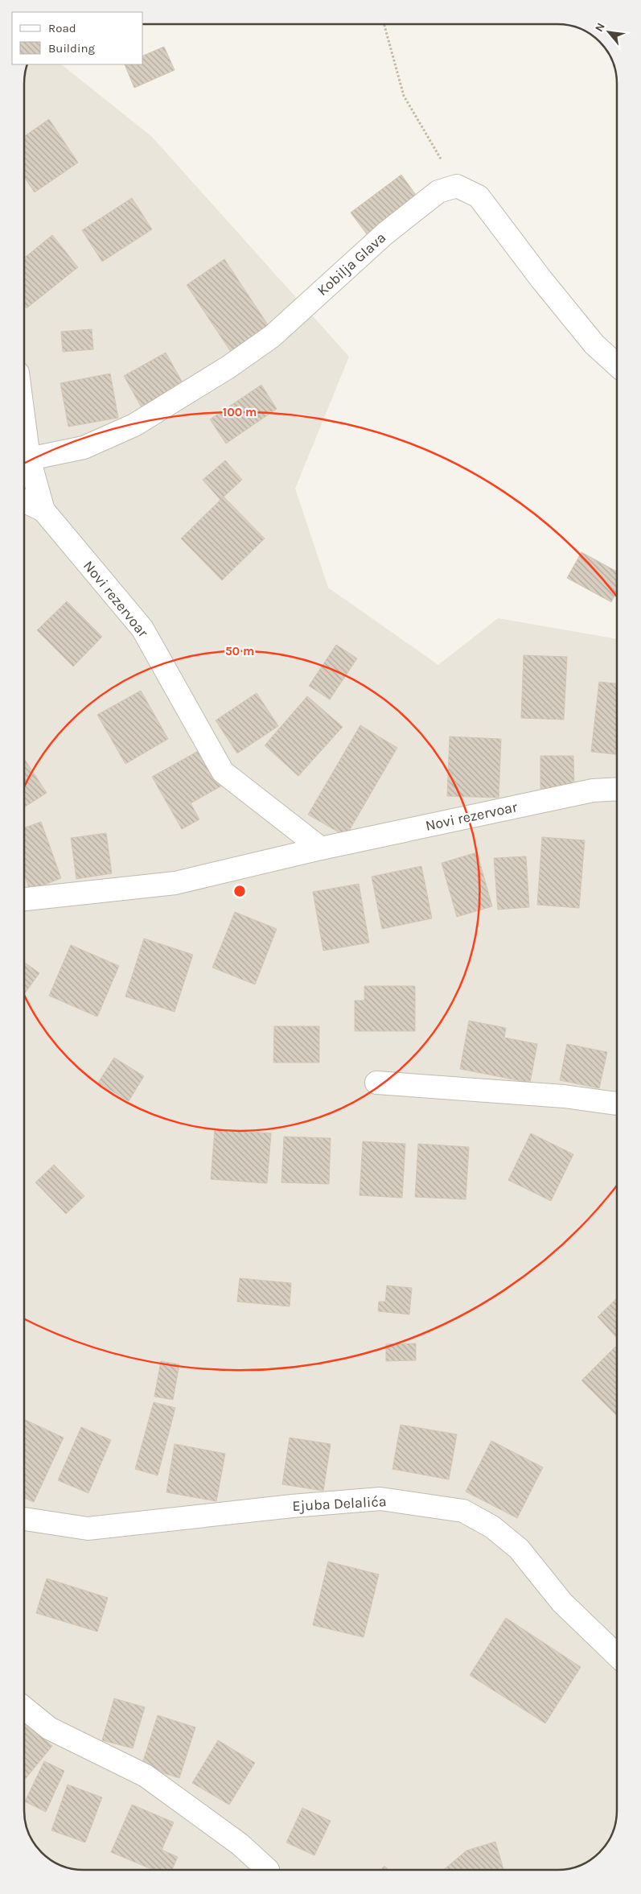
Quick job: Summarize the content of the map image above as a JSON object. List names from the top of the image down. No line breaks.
{"streets":{"street":["Kobilja Glava","Novi rezervoar","Ejuba Delalića"]},"crossings":[["Kobilja Glava","Novi rezervoar"]],"legend":["Road","Building"],"north":"top left","rings":["100 m","50 m"]}
